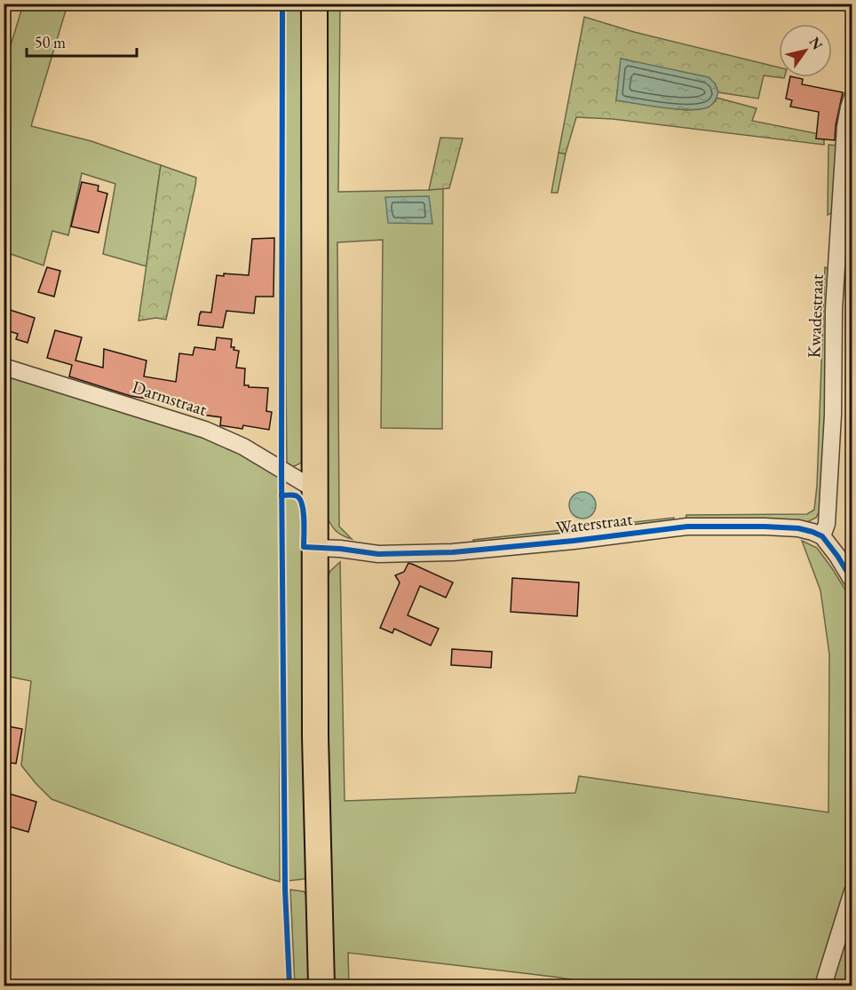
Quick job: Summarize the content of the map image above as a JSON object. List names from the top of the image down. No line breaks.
{"streets":{"street":["Kwadestraat","Darmstraat","Waterstraat"]},"crossings":[["Kwadestraat","Waterstraat"]],"scale_bar":"50 m","north":"top right"}
